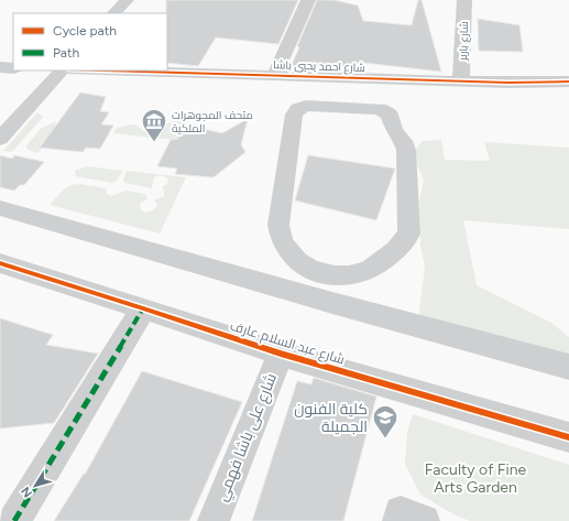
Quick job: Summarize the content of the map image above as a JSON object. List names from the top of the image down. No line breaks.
{"streets":{"street":["شارع باربر","شارع احمد يحيي باشا","شارع عبد السلام عارف","شارع على باشا فهمي"]},"crossings":[["شارع باربر","شارع احمد يحيي باشا"],["شارع عبد السلام عارف","شارع على باشا فهمي"]],"parks":["Faculty of Fine Arts Garden"],"places":{"museum":["متحف المجوهرات الملكية"],"school or university":["كلية الفنون الجميلة"]},"legend":["Cycle path","Path"],"north":"bottom left"}
